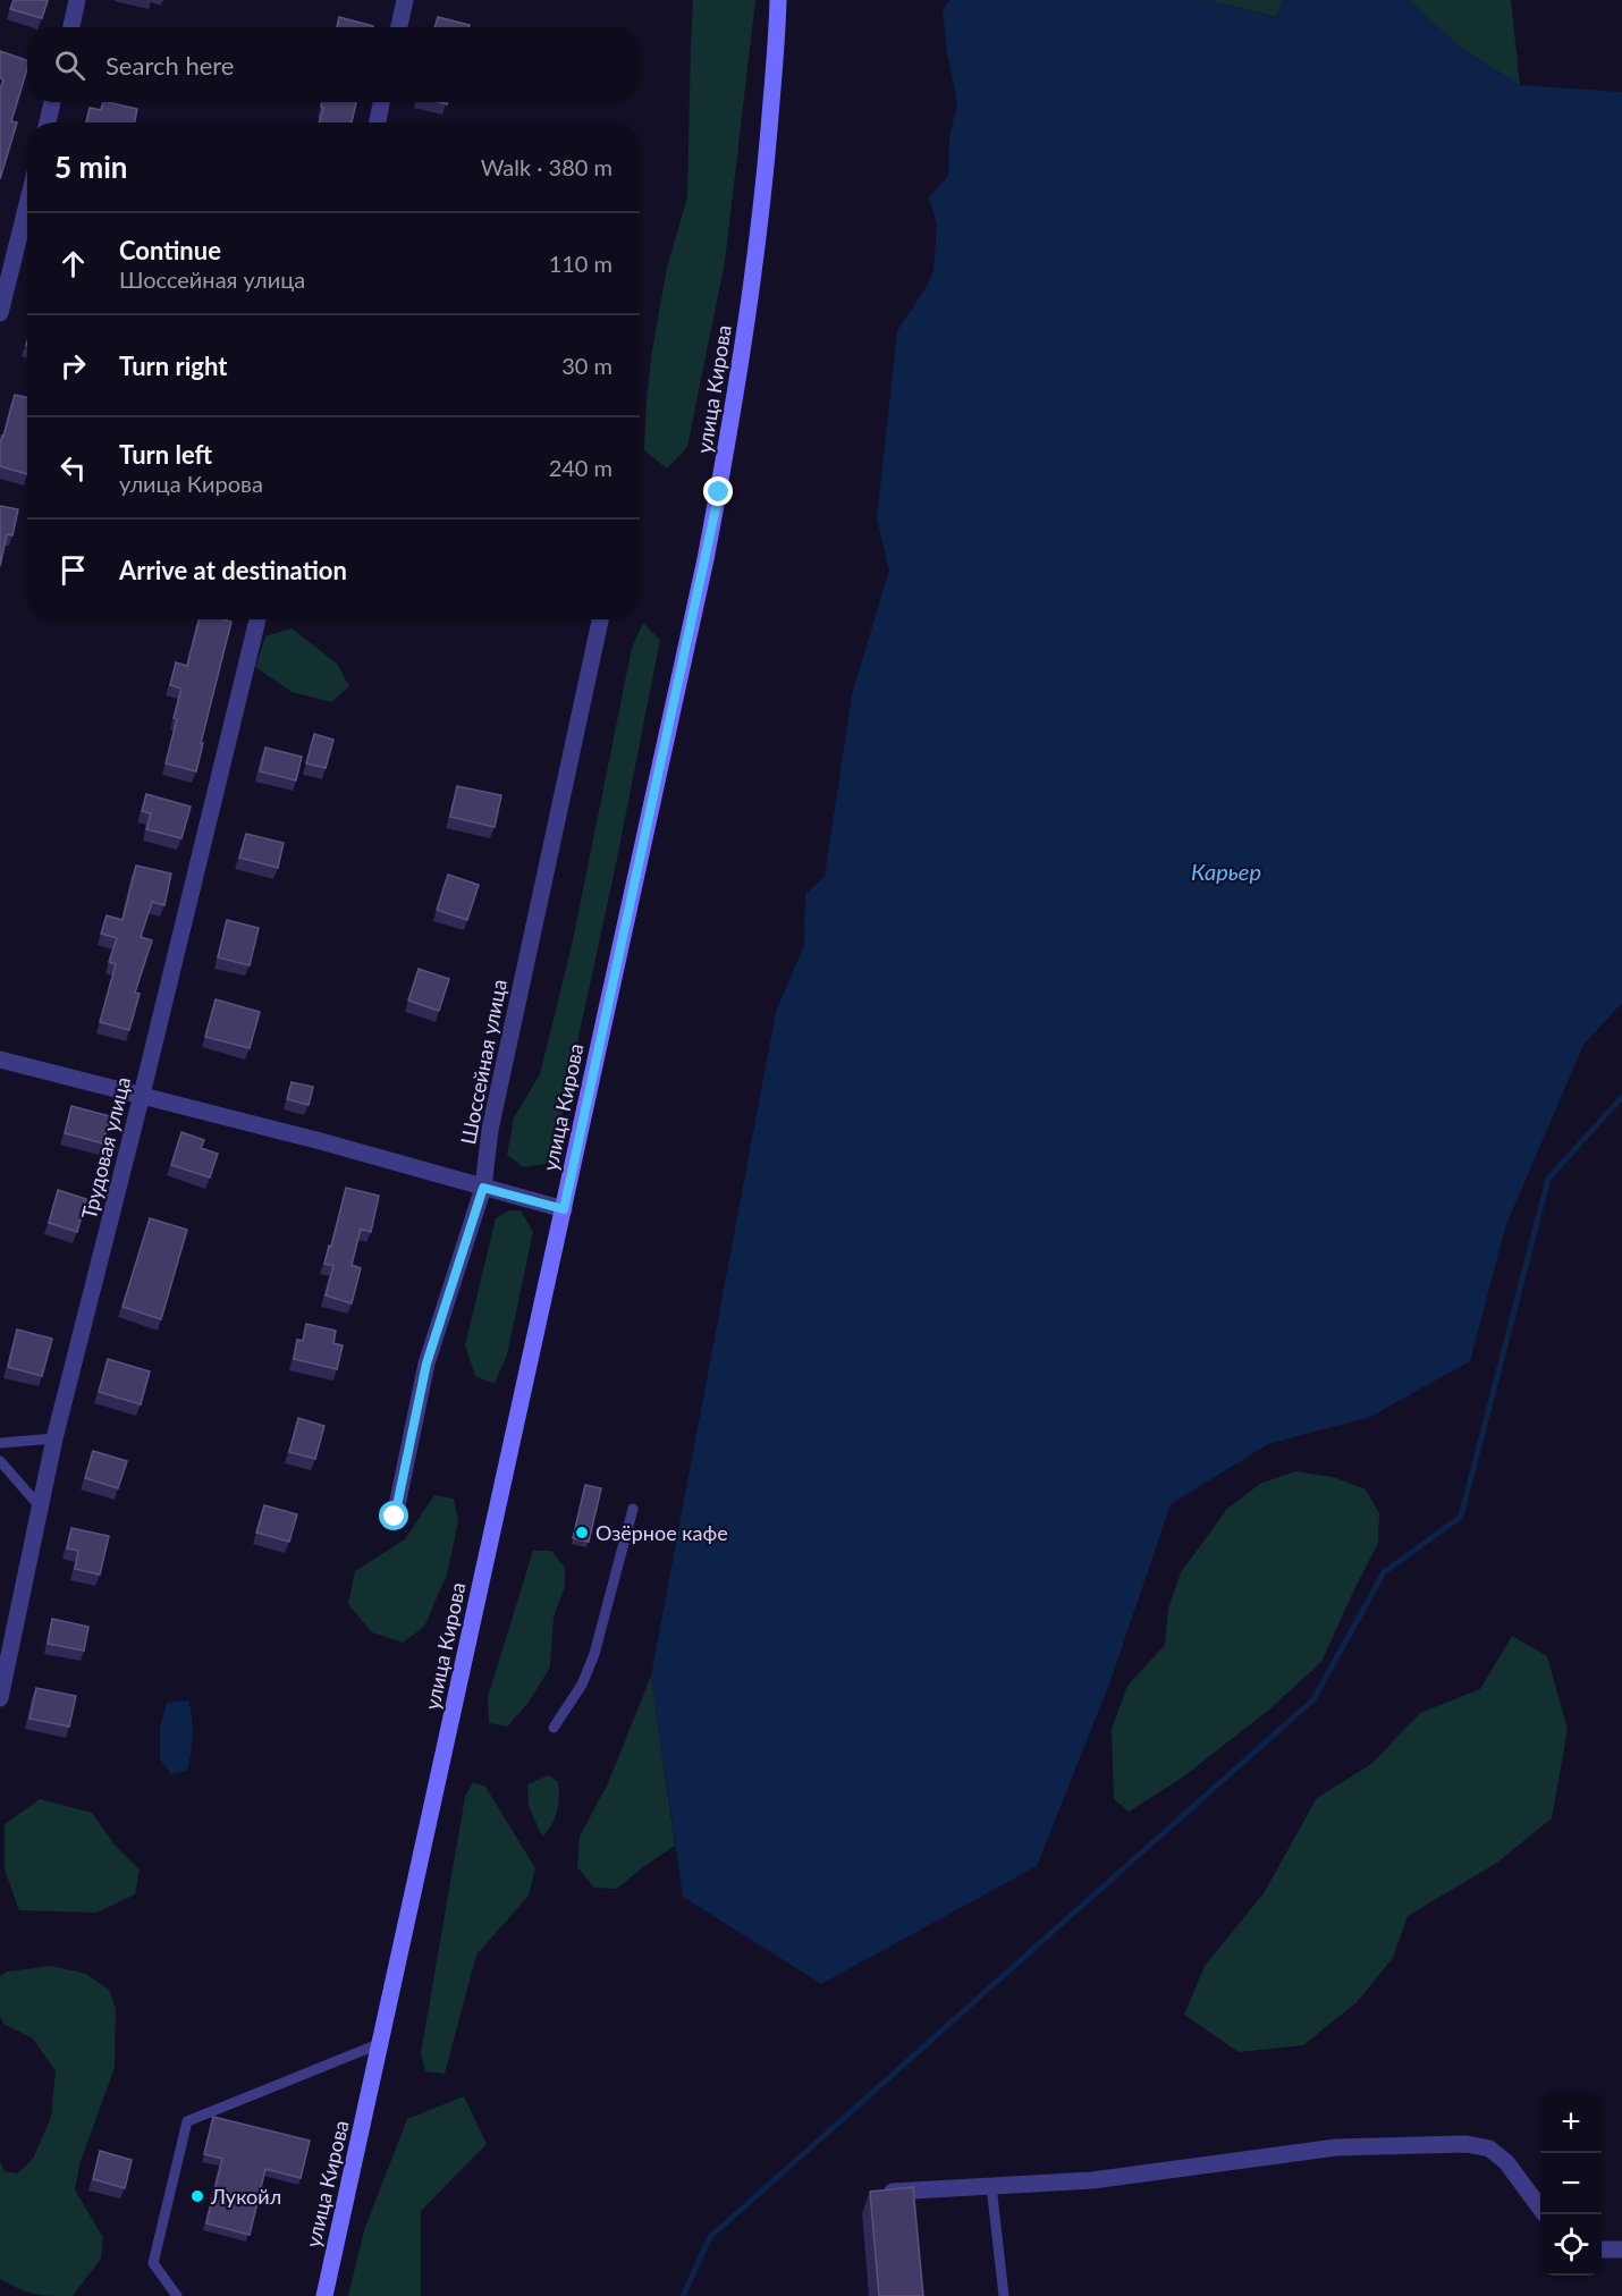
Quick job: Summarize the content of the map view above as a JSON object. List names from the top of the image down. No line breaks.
{"streets":{"main road":["улица Кирова"],"street":["Шоссейная улица","Трудовая улица"]},"water":["Карьер"],"places":["Озёрное кафе","Лукойл"],"page":{"search":"Search here","heading":["5 min","Walk · 380 m"],"list":[["Continue","Шоссейная улица","110 m"],["Turn right","30 m"],["Turn left","улица Кирова","240 m"],"Arrive at destination"],"map_buttons":["+","−"]}}
